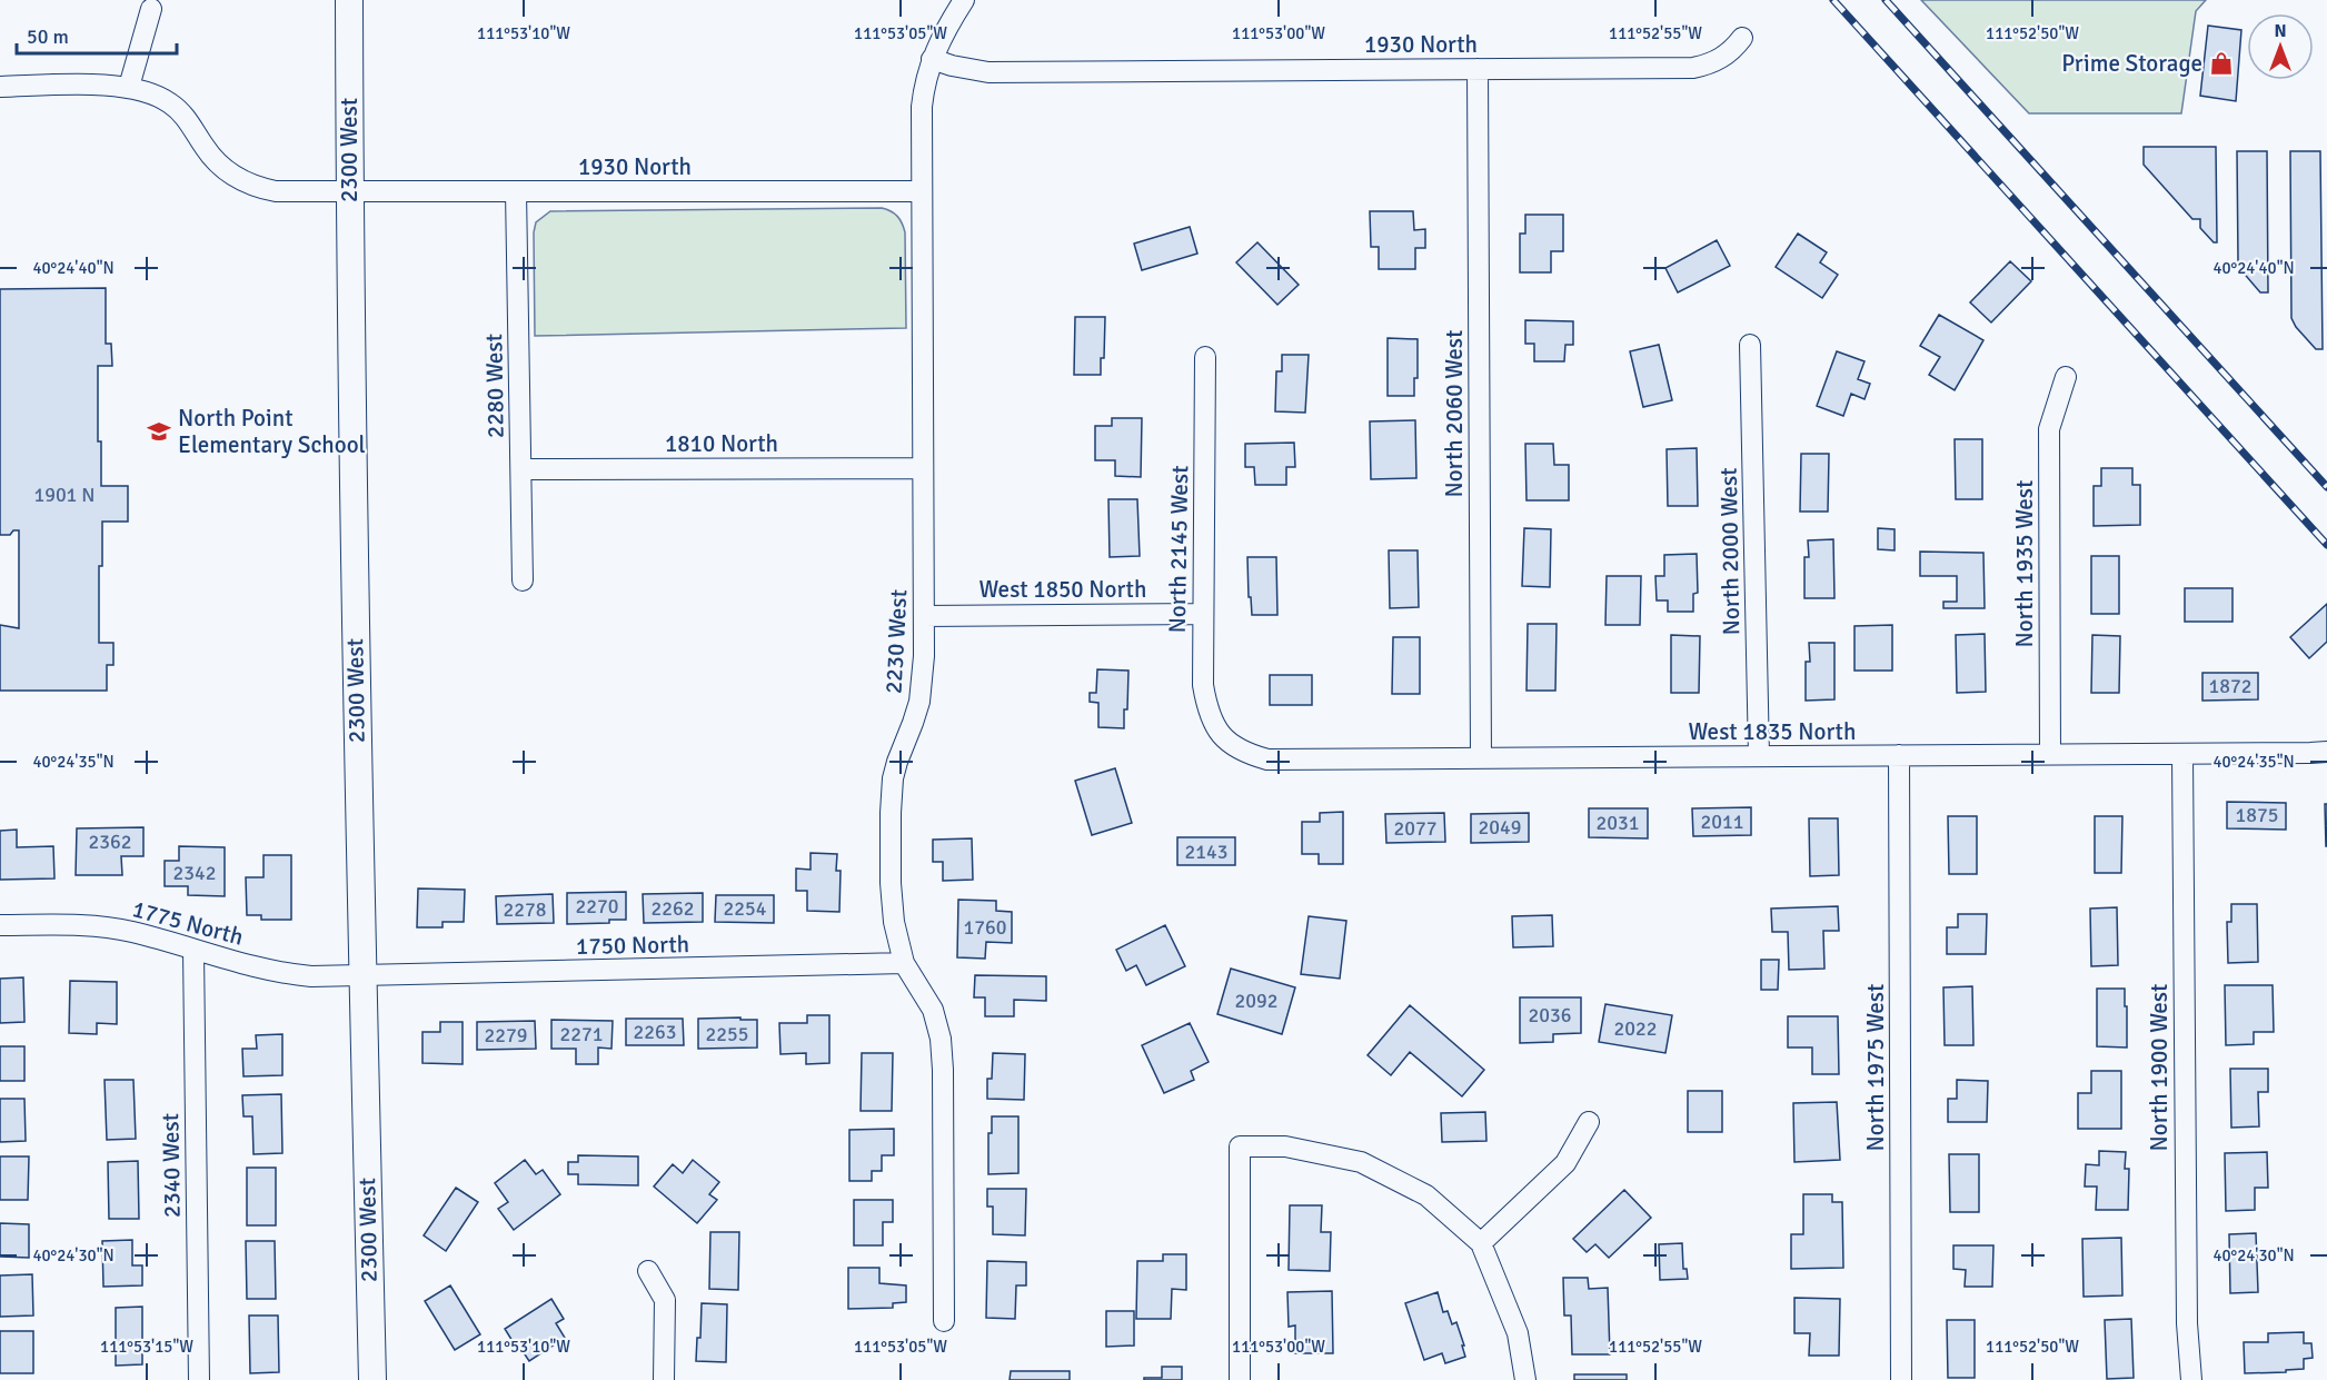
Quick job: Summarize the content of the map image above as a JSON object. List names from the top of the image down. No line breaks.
{"streets":{"main road":["2300 West"],"street":["1930 North","2280 West","North 2060 West","1810 North","North 2145 West","North 2000 West","North 1935 West","West 1850 North","2230 West","West 1835 North","1775 North","1750 North","North 1975 West","North 1900 West","2340 West"]},"crossings":[["1930 North","2300 West"],["1930 North","2280 West"],["1930 North","North 2060 West"],["1930 North","2230 West"],["2300 West","1775 North"],["2300 West","1750 North"],["2280 West","1810 North"],["North 2060 West","West 1835 North"],["1810 North","2230 West"],["North 2145 West","West 1850 North"],["North 2145 West","West 1835 North"],["North 2000 West","West 1835 North"],["North 1935 West","West 1835 North"],["West 1850 North","2230 West"],["2230 West","1750 North"],["West 1835 North","North 1975 West"],["West 1835 North","North 1900 West"],["1775 North","1750 North"],["1775 North","2340 West"]],"places":{"shop":["Prime Storage"],"school or university":["North Point Elementary School"]},"house_numbers":["1901 N","1872","1875","2011","2031","2049","2077","2362","2143","2342","2270","2262","2254","2278","1760","2092","2036","2022","2263","2271","2255","2279"],"scale_bar":"50 m","north":"top","coordinates":["111°53'10\"W","111°53'05\"W","111°53'00\"W","111°52'55\"W","111°52'50\"W","40°24'40\"N","40°24'35\"N","40°24'30\"N","111°53'15\"W"]}
